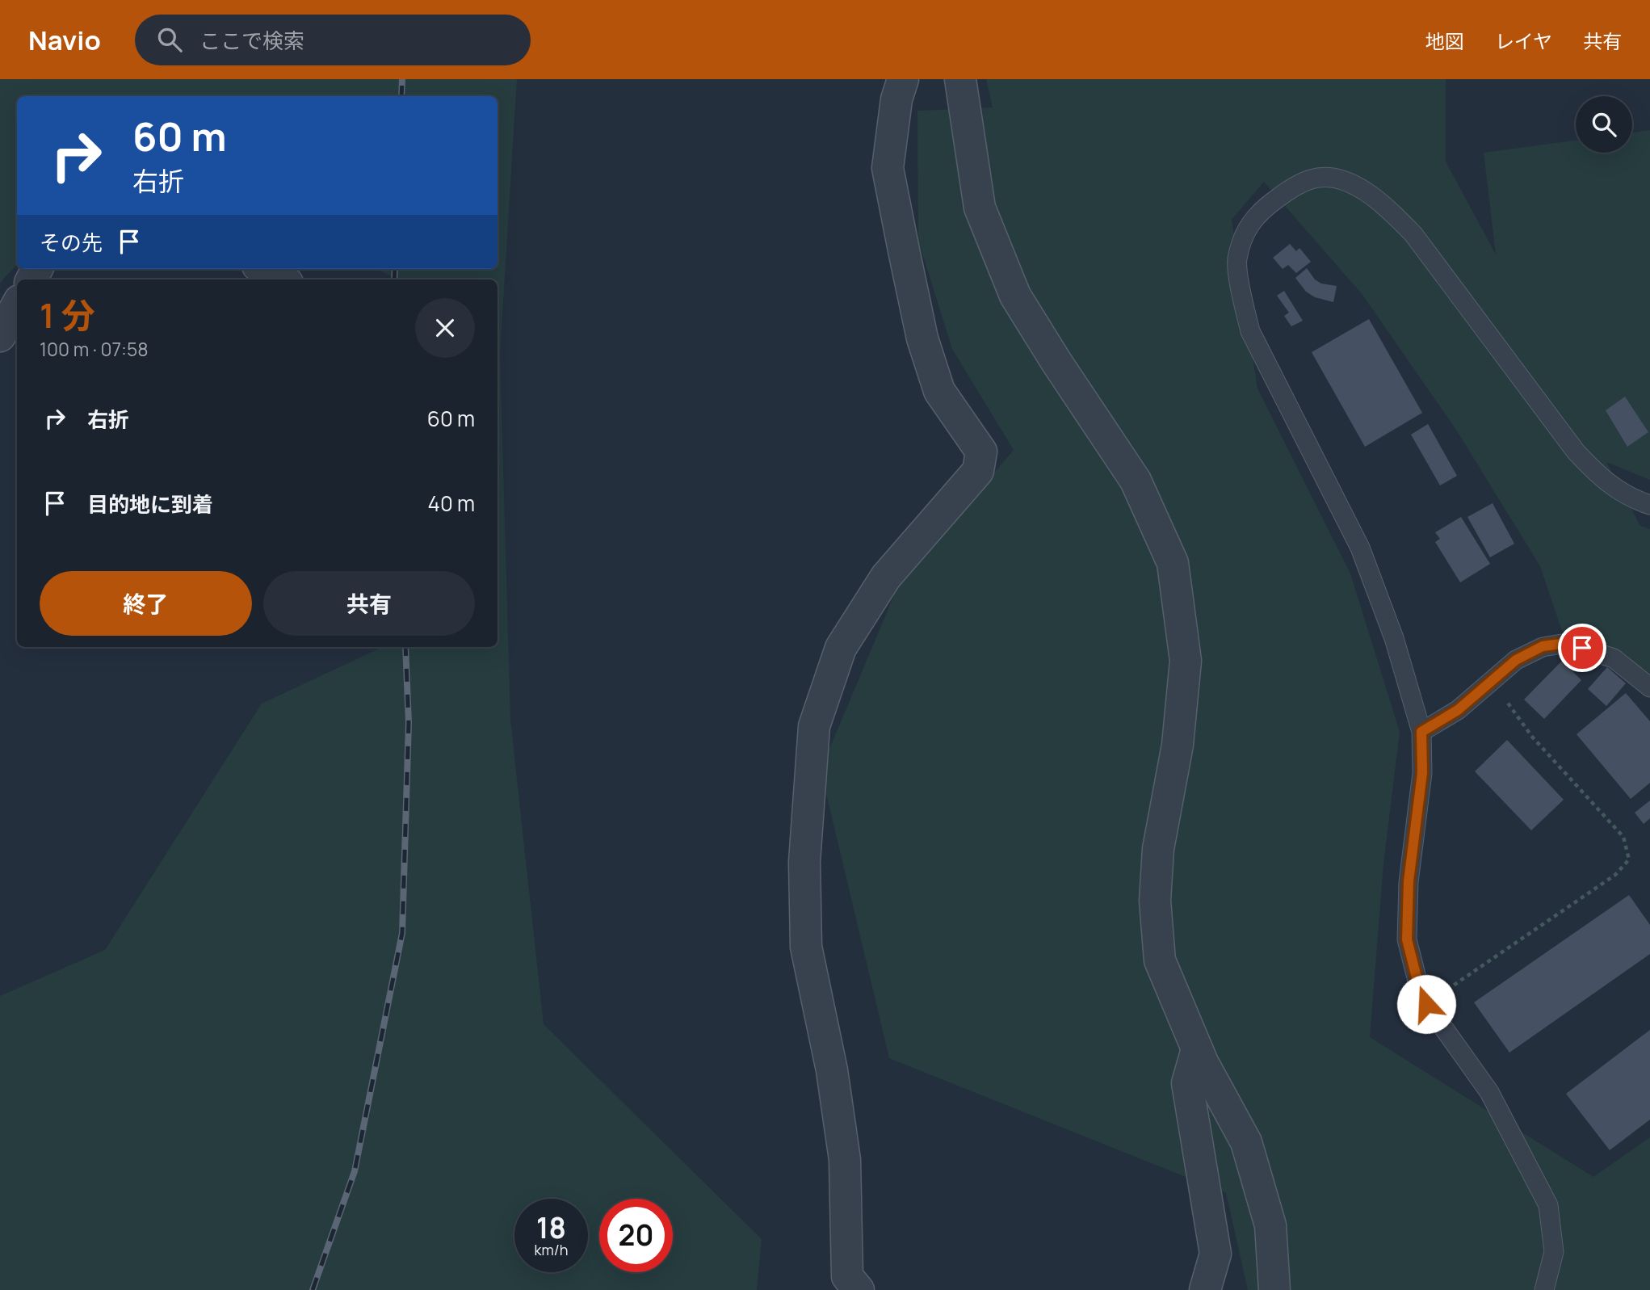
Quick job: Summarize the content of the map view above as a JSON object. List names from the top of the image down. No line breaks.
{"page":{"header":"Navio","search":"ここで検索","nav":["地図","レイヤ","共有"],"turn":["60 m","右折"],"then":"その先","heading":["1 分","100 m · 07:58"],"list":[{"name":"右折","value":"60 m"},{"name":"目的地に到着","value":"40 m"}],"buttons":["終了","共有"],"speed":"18 km/h","limit":"20"}}
